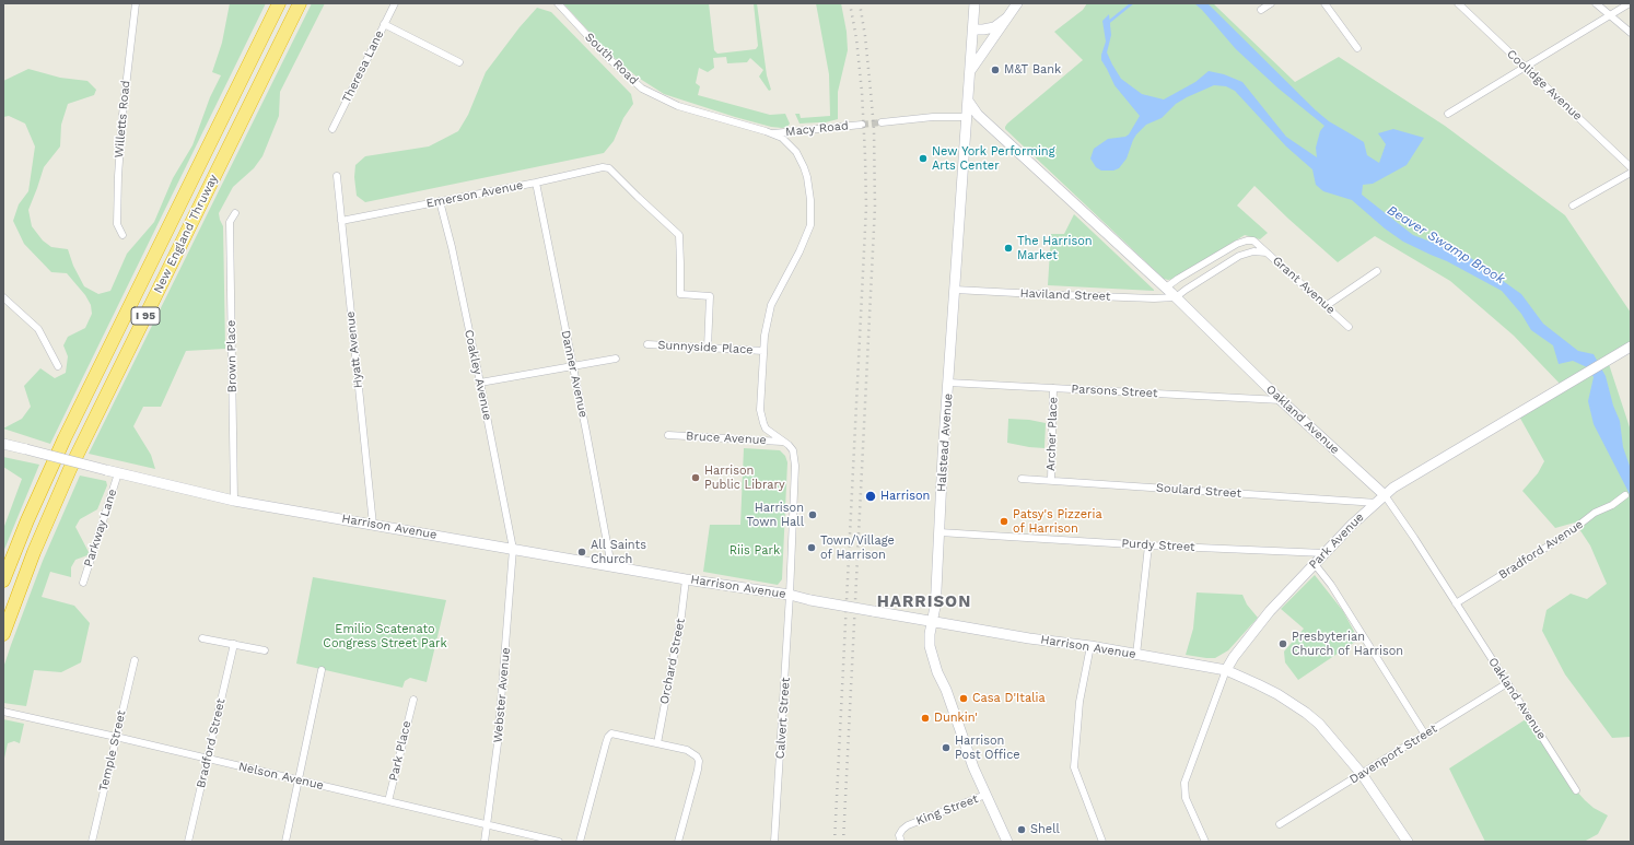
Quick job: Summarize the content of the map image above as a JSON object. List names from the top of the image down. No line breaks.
{"streets":{"highway":["New England Thruway","I 95"],"street":["South Road","Theresa Lane","Coolidge Avenue","Willetts Road","Macy Road","Emerson Avenue","Grant Avenue","Haviland Street","Sunnyside Place","Hyatt Avenue","Brown Place","Danner Avenue","Coakley Avenue","Parsons Street","Oakland Avenue","Archer Place","Bruce Avenue","Halstead Avenue","Soulard Street","Harrison Avenue","Parkway Lane","Park Avenue","Purdy Street","Bradford Avenue","Orchard Street","Webster Avenue","Calvert Street","Bradford Street","Temple Street","Park Place","Davenport Street","Nelson Avenue","King Street"]},"crossings":[["South Road","Macy Road"],["Emerson Avenue","Sunnyside Place"],["Emerson Avenue","Hyatt Avenue"],["Emerson Avenue","Danner Avenue"],["Emerson Avenue","Coakley Avenue"],["Grant Avenue","Oakland Avenue"],["Haviland Street","Oakland Avenue"],["Haviland Street","Halstead Avenue"],["Hyatt Avenue","Harrison Avenue"],["Brown Place","Harrison Avenue"],["Danner Avenue","Harrison Avenue"],["Coakley Avenue","Harrison Avenue"],["Coakley Avenue","Webster Avenue"],["Parsons Street","Oakland Avenue"],["Parsons Street","Archer Place"],["Parsons Street","Halstead Avenue"],["Oakland Avenue","Halstead Avenue"],["Oakland Avenue","Park Avenue"],["Oakland Avenue","Bradford Avenue"],["Oakland Avenue","Davenport Street"],["Archer Place","Soulard Street"],["Bruce Avenue","Calvert Street"],["Halstead Avenue","Harrison Avenue"],["Halstead Avenue","Purdy Street"],["Halstead Avenue","King Street"],["Soulard Street","Park Avenue"],["Harrison Avenue","Parkway Lane"],["Harrison Avenue","Park Avenue"],["Harrison Avenue","Orchard Street"],["Harrison Avenue","Webster Avenue"],["Harrison Avenue","Calvert Street"],["Harrison Avenue","Davenport Street"],["Park Avenue","Purdy Street"],["Webster Avenue","Nelson Avenue"],["Bradford Street","Nelson Avenue"],["Temple Street","Nelson Avenue"],["Park Place","Nelson Avenue"]],"districts":["HARRISON"],"water":["Beaver Swamp Brook"],"parks":["Riis Park","Emilio Scatenato Congress Street Park"],"places":["M&T Bank","New York Performing Arts Center","The Harrison Market","Harrison Public Library","Harrison","Harrison Town Hall","Patsy's Pizzeria of Harrison","Town/Village of Harrison","All Saints Church","Presbyterian Church of Harrison","Casa D'Italia","Dunkin'","Harrison Post Office","Shell"]}
